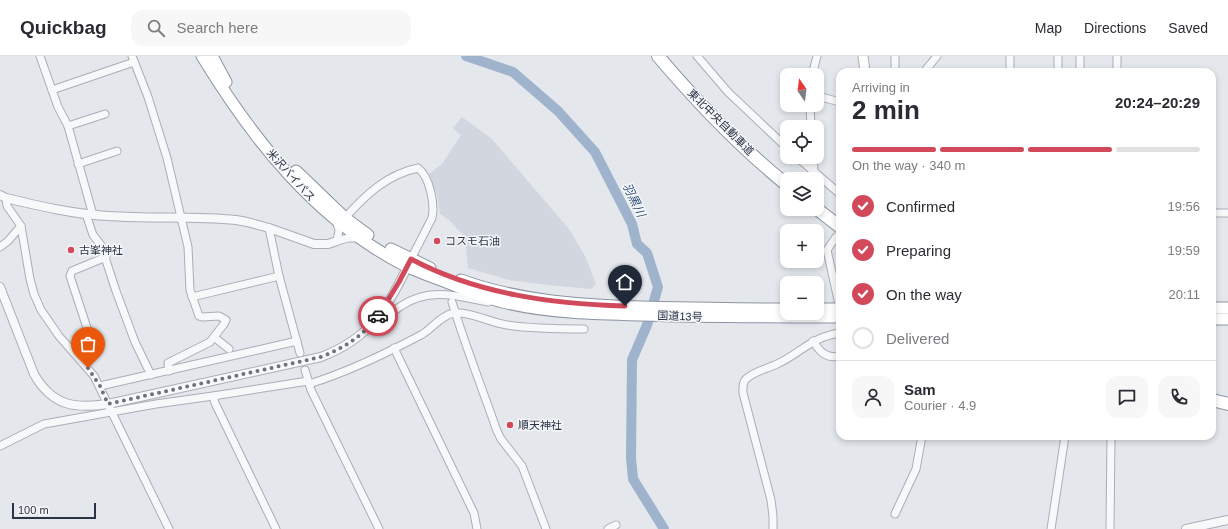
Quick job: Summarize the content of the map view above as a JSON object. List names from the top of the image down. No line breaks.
{"streets":{"highway":["東北中央自動車道","米沢バイパス","国道13号"]},"crossings":[["米沢バイパス","国道13号"]],"water":["羽黒川"],"places":["コスモ石油","古峯神社","順天神社"],"scale_bar":"100 m","north":"top","page":{"header":"Quickbag","search":"Search here","nav":["Map","Directions","Saved"],"map_buttons":["+","−"],"heading":["2 min","Arriving in","20:24–20:29"],"panel":["Sam","Courier · 4.9"],"bar":"On the way · 340 m","list":[["Confirmed","19:56"],["Preparing","19:59"],["On the way","20:11"],"Delivered"],"scale":"100 m"}}
